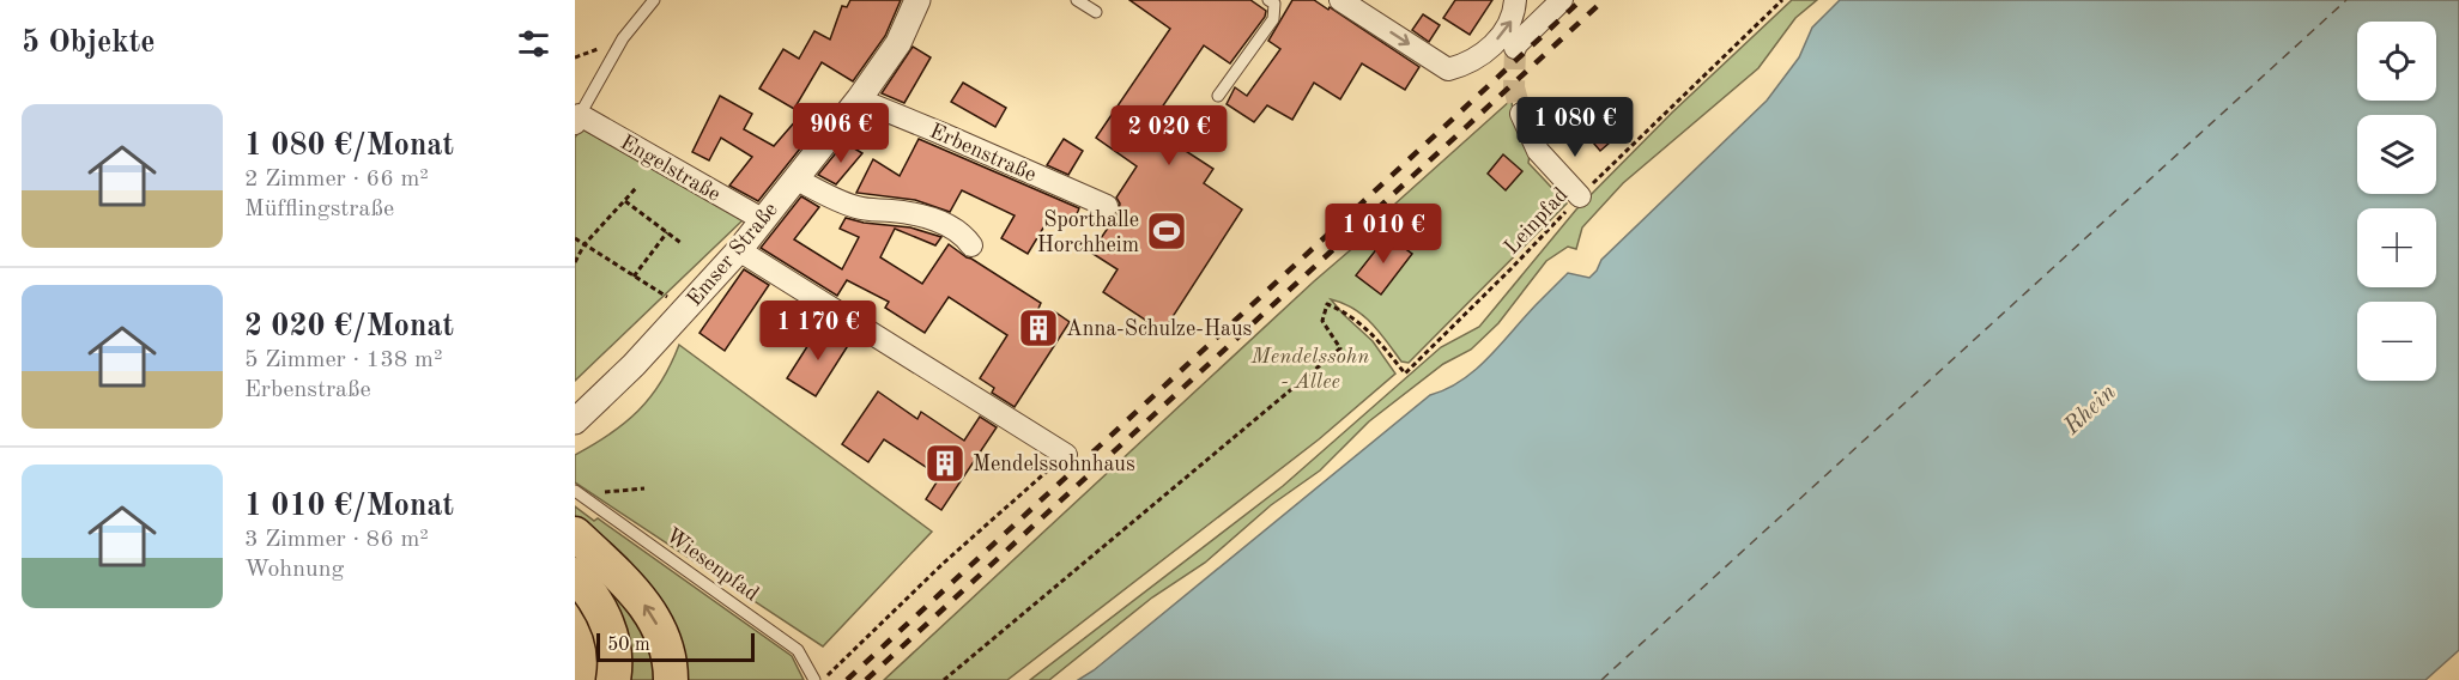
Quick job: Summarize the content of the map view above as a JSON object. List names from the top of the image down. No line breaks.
{"streets":{"street":["Erbenstraße","Engelstraße","Emser Straße"],"lane":["Wiesenpfad"],"path":["Leinpfad"]},"crossings":[["Erbenstraße","Emser Straße"],["Engelstraße","Emser Straße"]],"water":["Rhein"],"parks":["Mendelssohn - Allee"],"places":{"sports":["Sporthalle Horchheim"],"building":["Anna-Schulze-Haus","Mendelssohnhaus"]},"scale_bar":"50 m","page":{"heading":"5 Objekte","map_buttons":["+","−"],"list":[{"name":"1 080 €/Monat","note":"2 Zimmer · 66 m² · Müfflingstraße"},{"name":"2 020 €/Monat","note":"5 Zimmer · 138 m² · Erbenstraße"},{"name":"1 010 €/Monat","note":"3 Zimmer · 86 m² · Wohnung"}],"price":["1 080 €","906 €","2 020 €","1 010 €","1 170 €"],"scale":"50 m"}}
